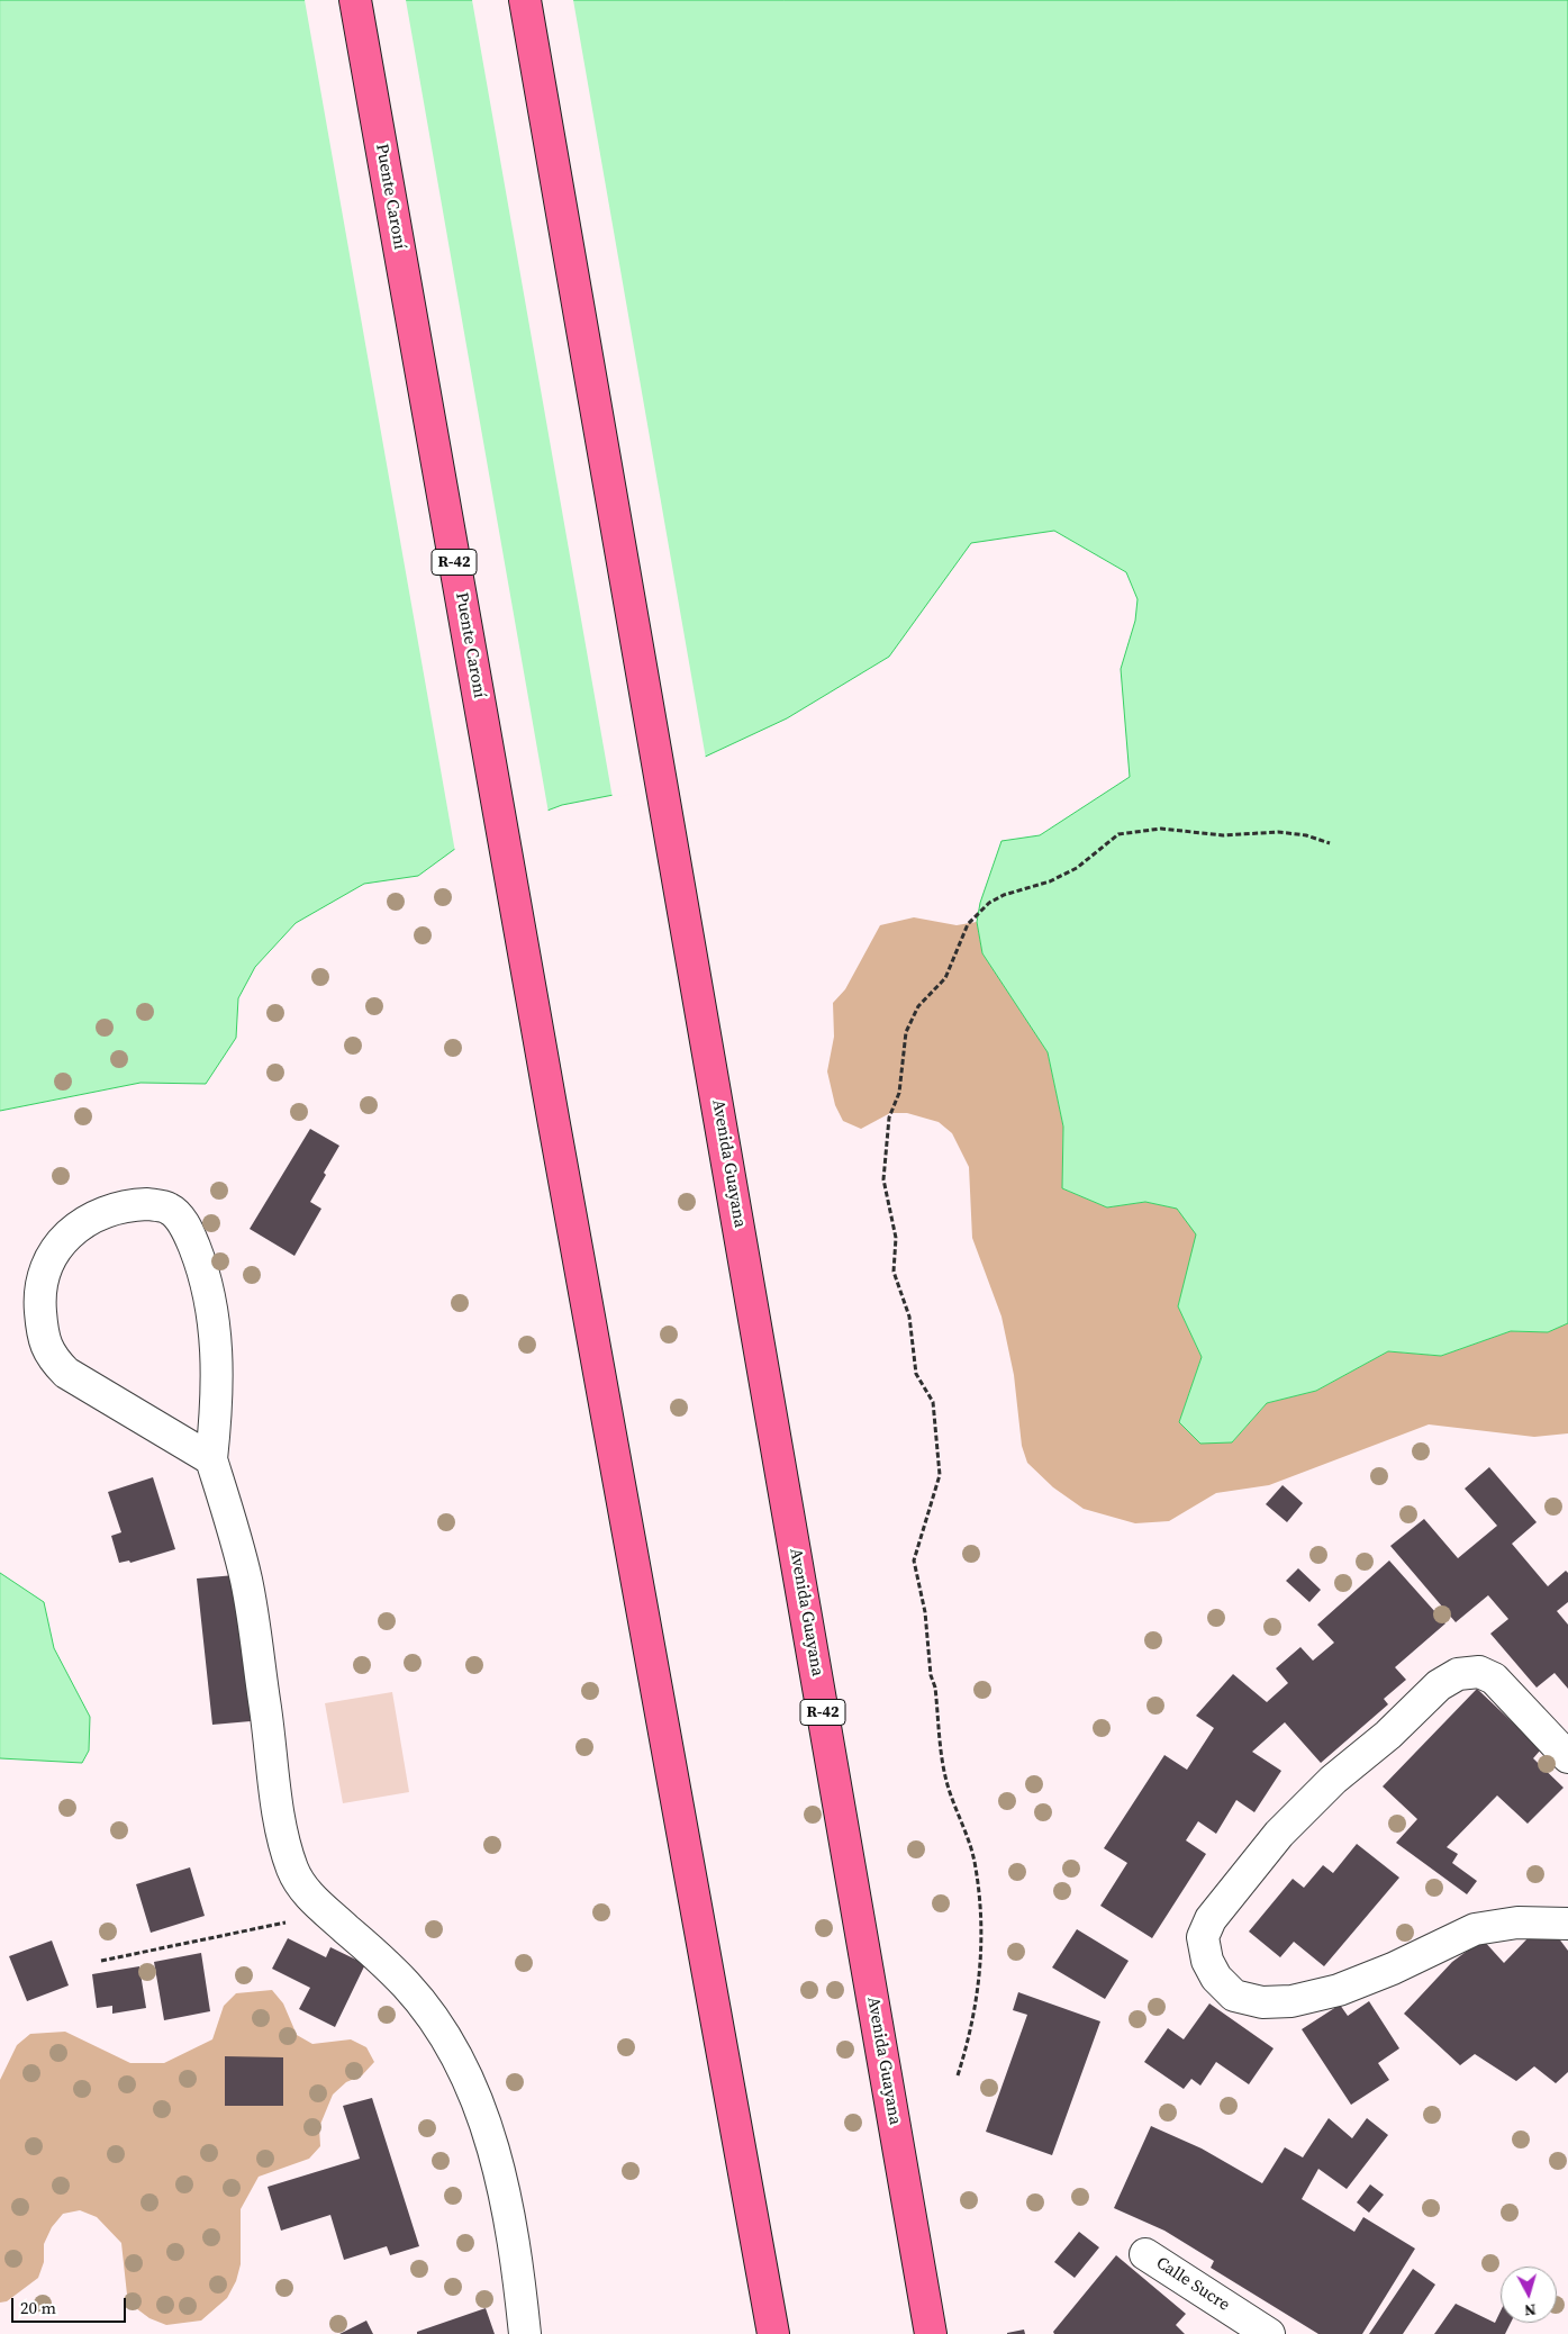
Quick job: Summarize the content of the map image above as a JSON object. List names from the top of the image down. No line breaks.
{"streets":{"main road":["Puente Caroní","R-42","Avenida Guayana"],"street":["Calle Sucre"]},"scale_bar":"20 m","north":"bottom"}
